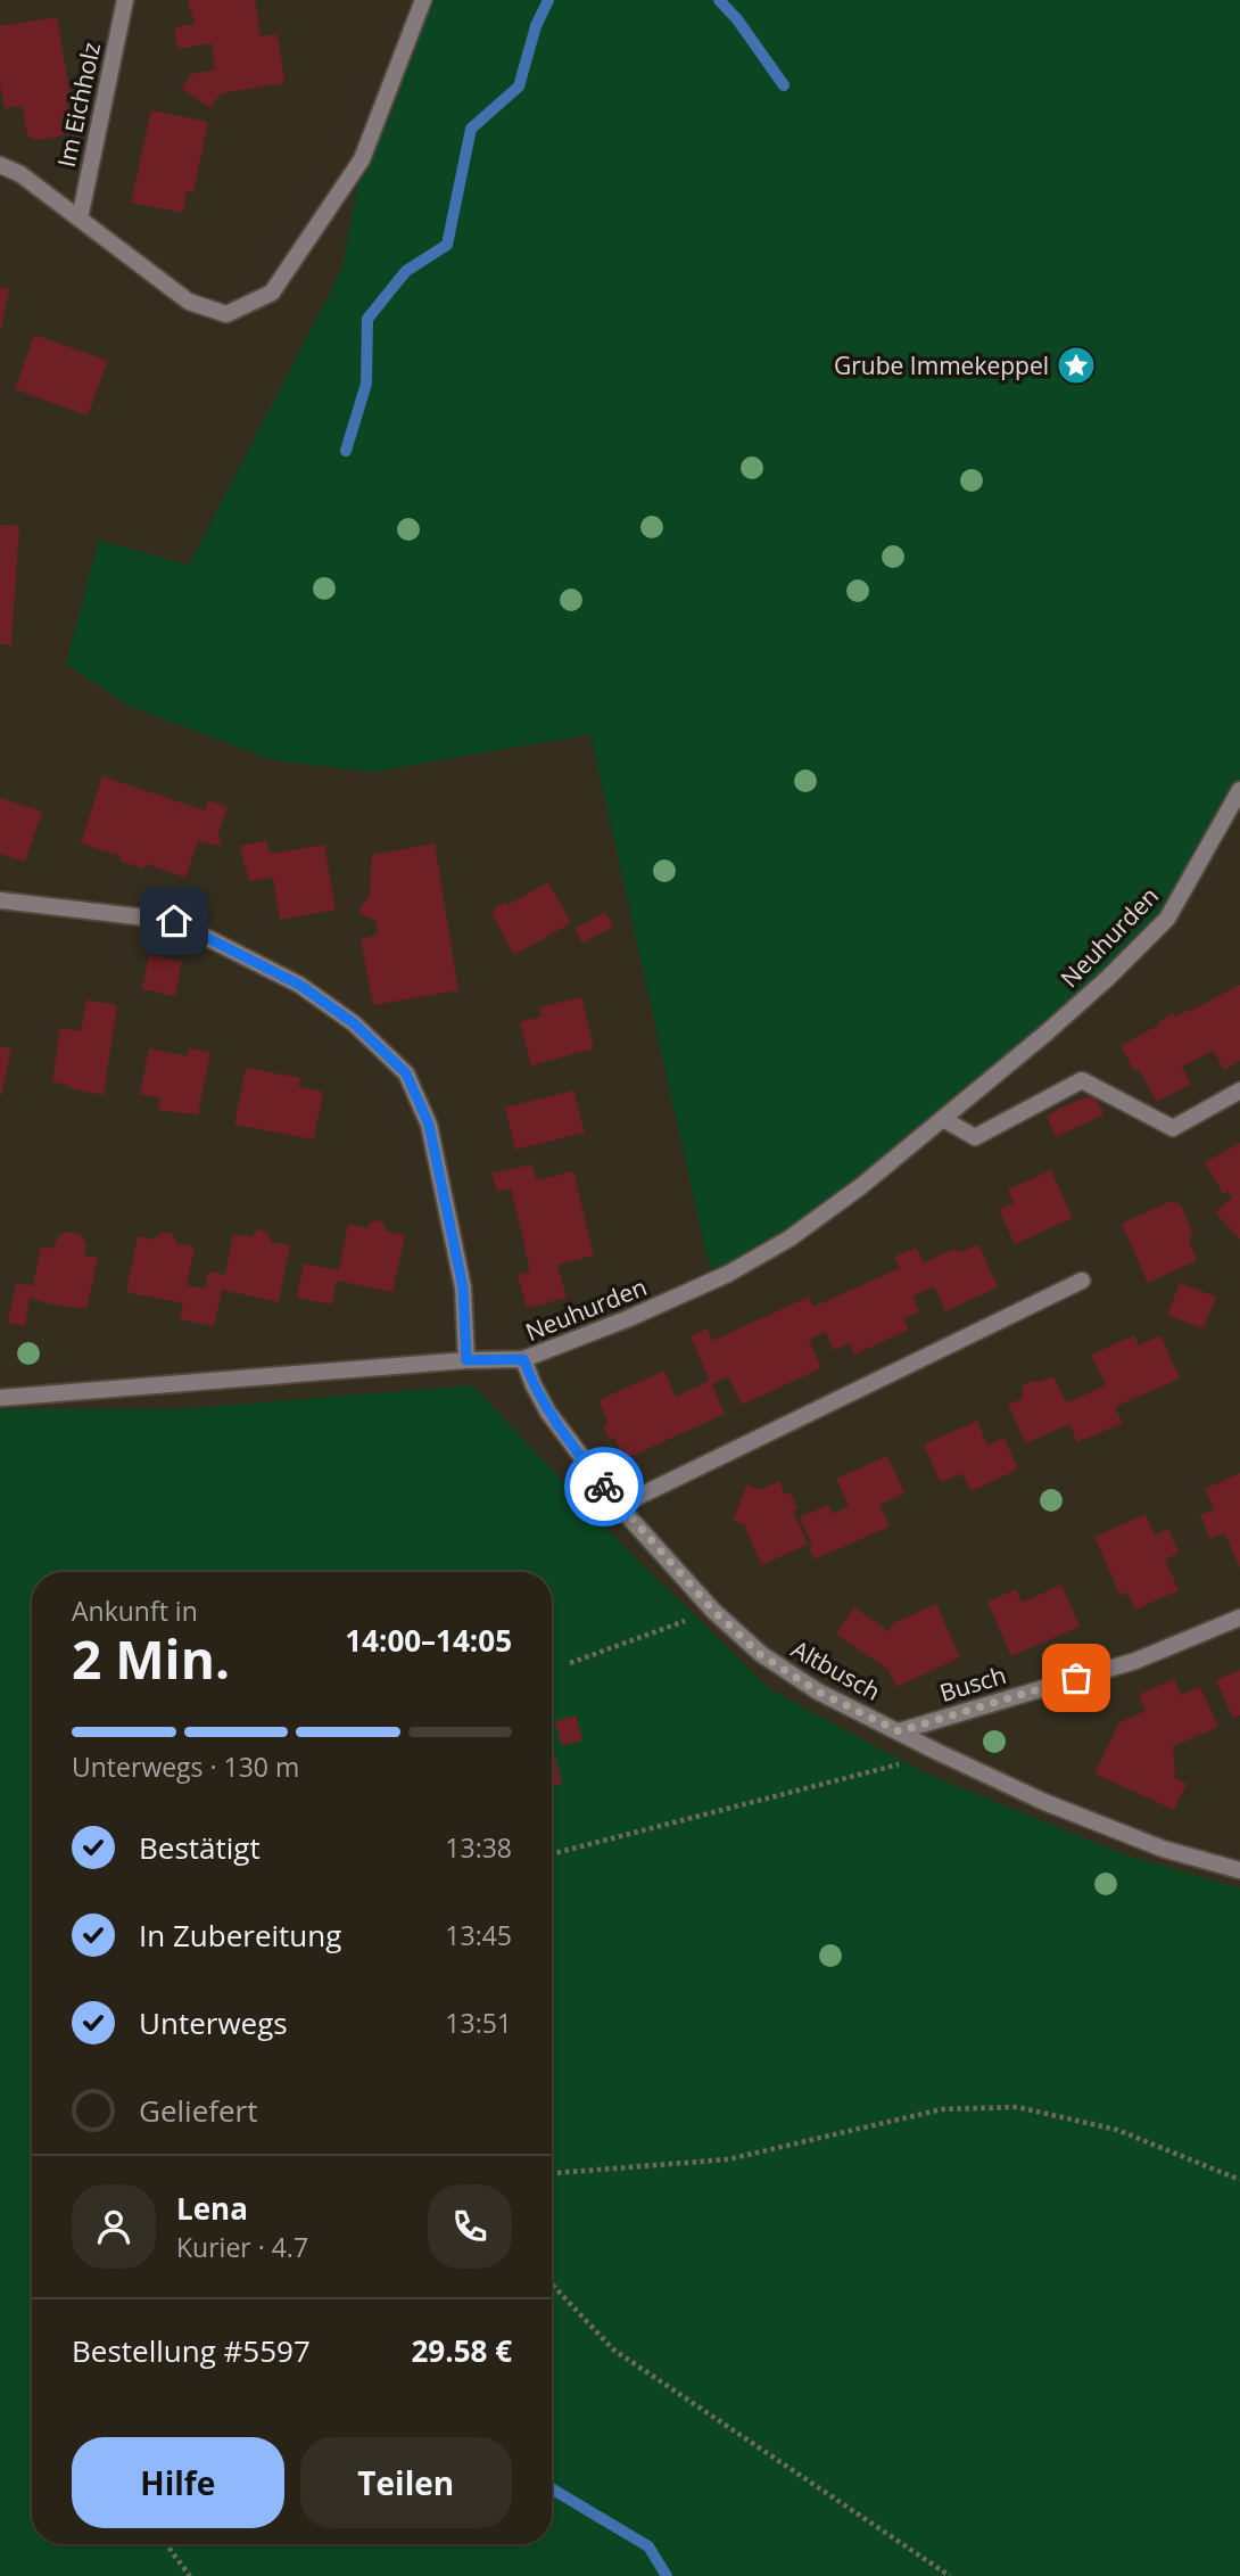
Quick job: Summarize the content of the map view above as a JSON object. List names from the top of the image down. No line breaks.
{"streets":{"street":["Im Eichholz","Neuhurden","Altbusch","Busch"]},"crossings":[["Neuhurden","Altbusch"],["Altbusch","Busch"]],"places":{"place":["Grube Immekeppel"]},"page":{"heading":["2 Min.","Ankunft in","14:00–14:05"],"panel":["Lena","Kurier · 4.7","Bestellung #5597","29.58 €"],"bar":"Unterwegs · 130 m","list":[["Bestätigt","13:38"],["In Zubereitung","13:45"],["Unterwegs","13:51"],"Geliefert"],"buttons":["Hilfe","Teilen"]}}
